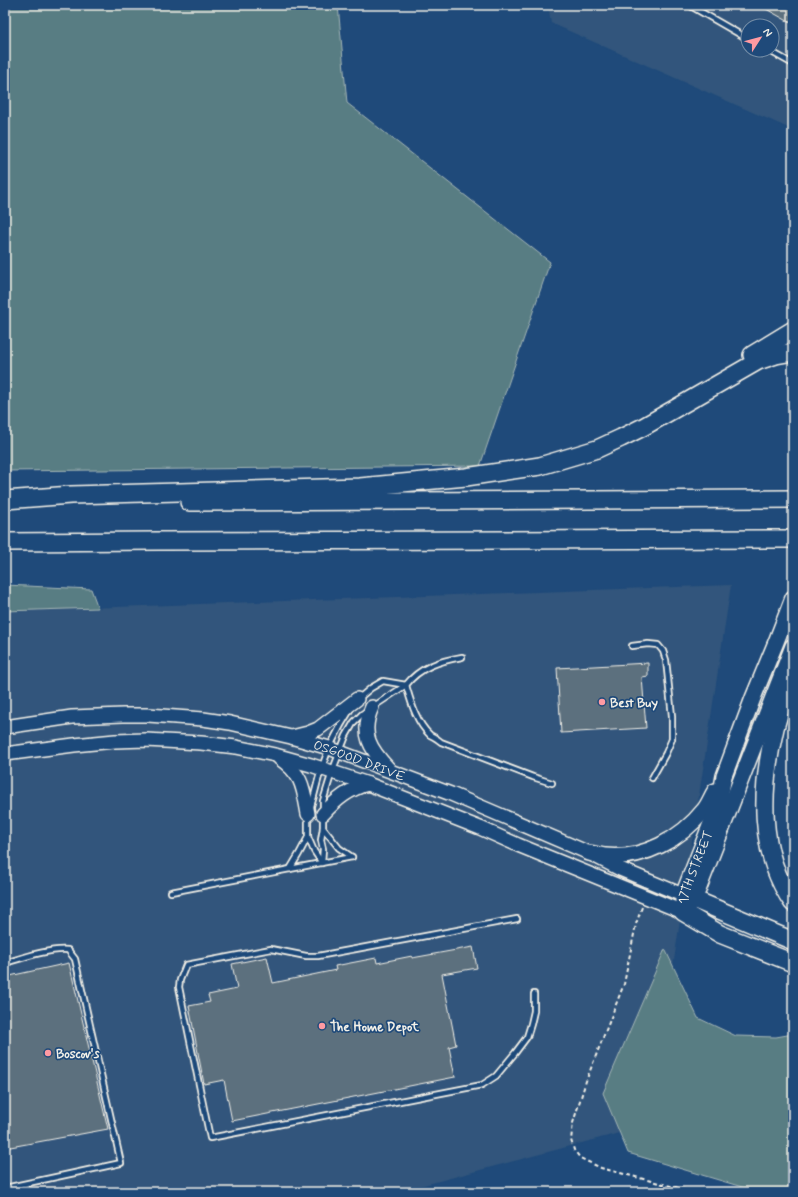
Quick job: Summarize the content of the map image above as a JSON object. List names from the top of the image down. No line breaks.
{"streets":{"main road":["OSGOOD DRIVE","17TH STREET"]},"crossings":[["OSGOOD DRIVE","17TH STREET"]],"places":["Best Buy","The Home Depot","Boscov's"],"north":"top right"}
